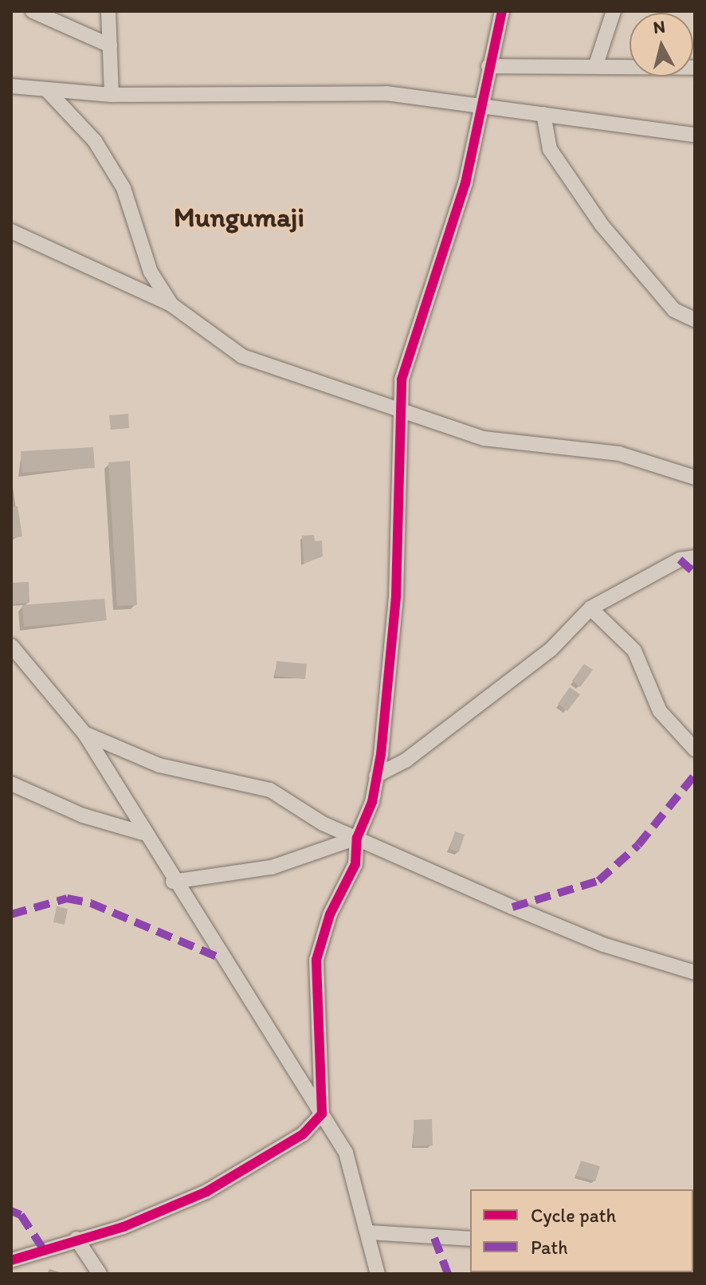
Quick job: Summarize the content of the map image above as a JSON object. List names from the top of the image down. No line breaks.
{"districts":["Mungumaji"],"legend":["Cycle path","Path"],"north":"top"}
